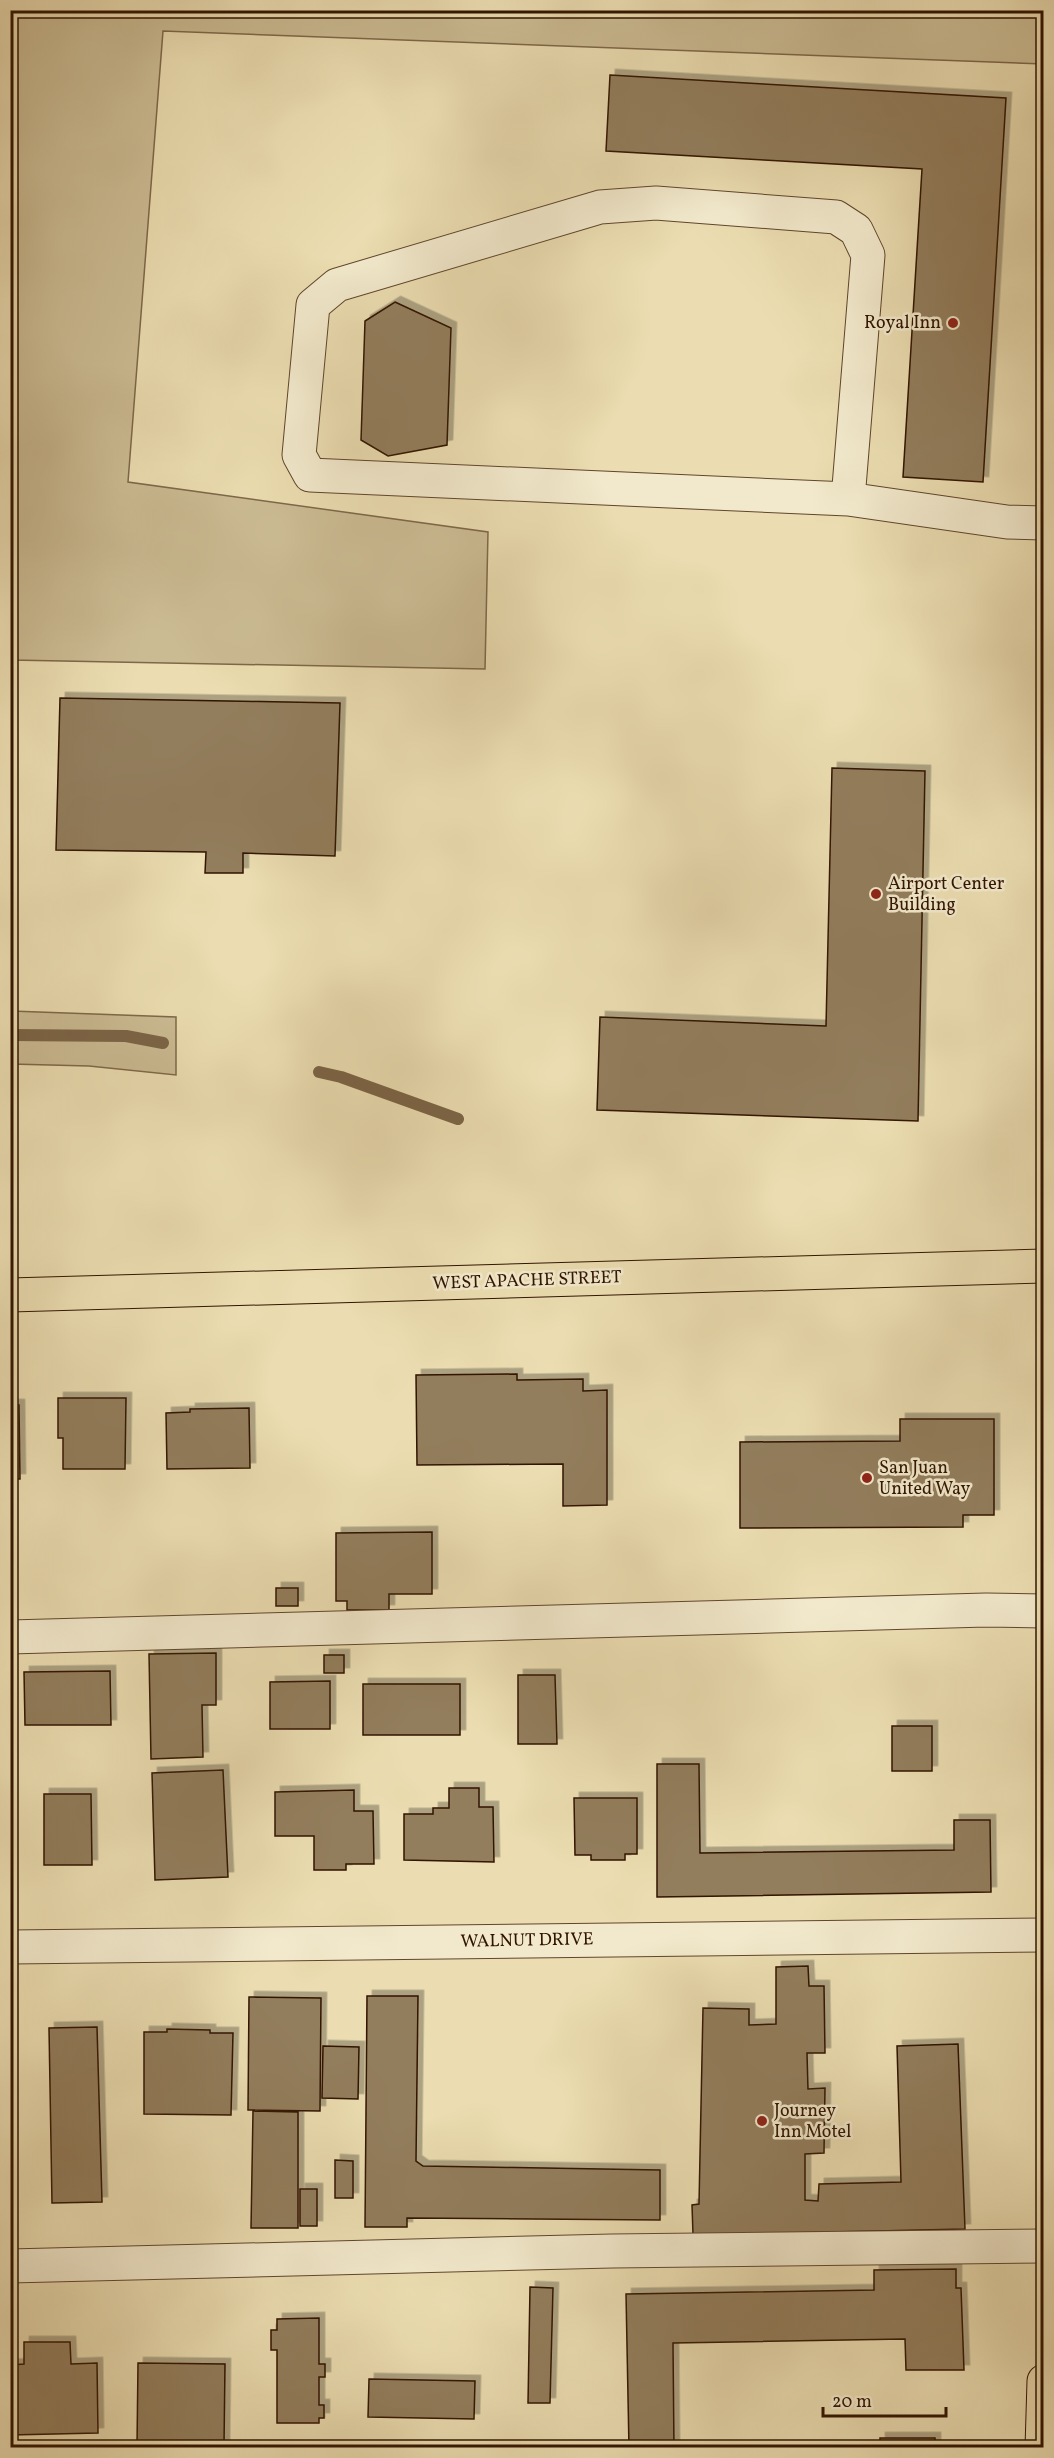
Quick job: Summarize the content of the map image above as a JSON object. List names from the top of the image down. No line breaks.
{"streets":{"main road":["WEST APACHE STREET"],"street":["WALNUT DRIVE"]},"places":["Royal Inn","Airport Center Building","San Juan United Way","Journey Inn Motel"],"scale_bar":"20 m"}
